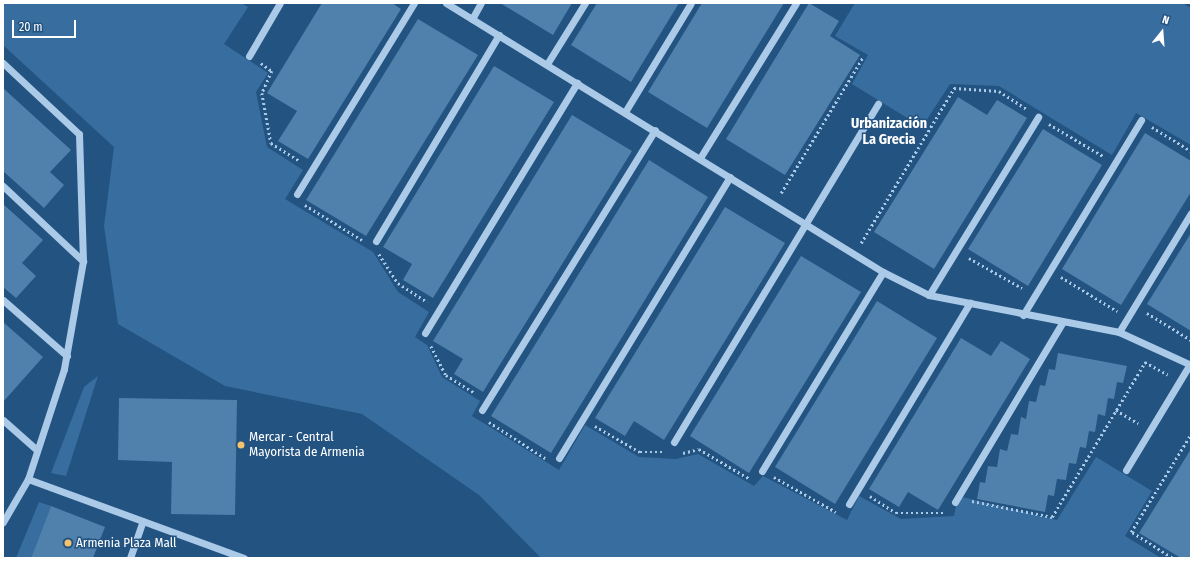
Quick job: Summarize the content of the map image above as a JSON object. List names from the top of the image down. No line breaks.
{"districts":["Urbanización La Grecia"],"places":["Mercar - Central Mayorista de Armenia","Armenia Plaza Mall"],"scale_bar":"20 m","north":"top"}
